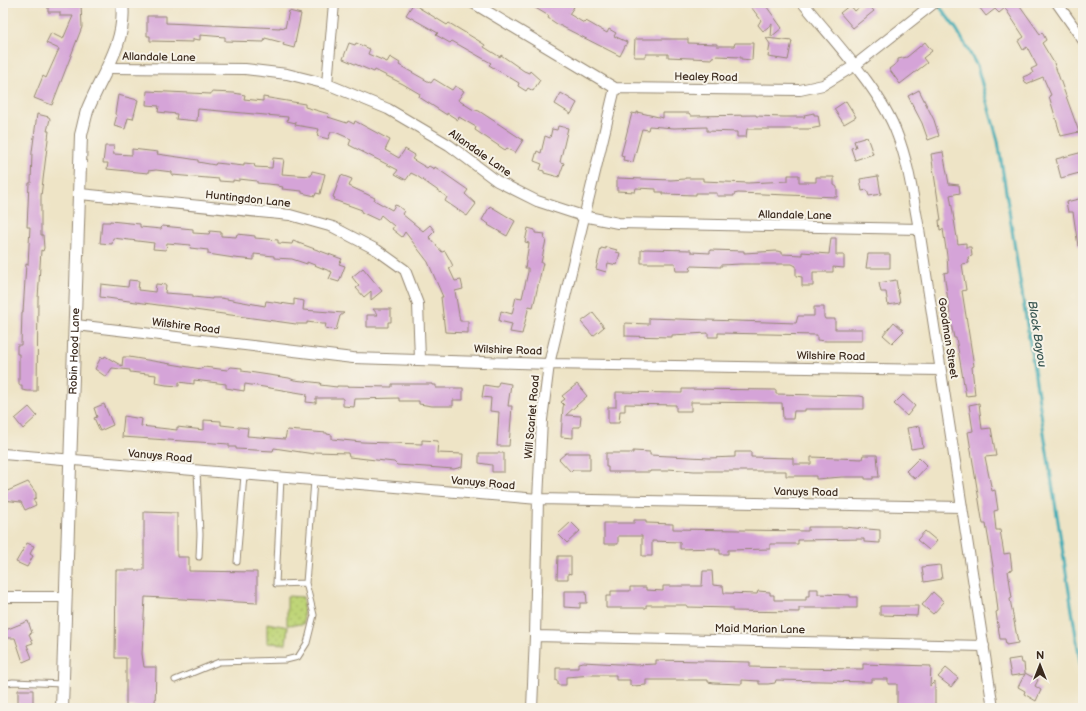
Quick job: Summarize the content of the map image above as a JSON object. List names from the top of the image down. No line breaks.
{"streets":{"street":["Allandale Lane","Healey Road","Huntingdon Lane","Wilshire Road","Goodman Street","Robin Hood Lane","Will Scarlet Road","Vanuys Road","Maid Marian Lane"]},"crossings":[["Allandale Lane","Goodman Street"],["Allandale Lane","Robin Hood Lane"],["Allandale Lane","Will Scarlet Road"],["Healey Road","Goodman Street"],["Healey Road","Will Scarlet Road"],["Huntingdon Lane","Wilshire Road"],["Huntingdon Lane","Robin Hood Lane"],["Wilshire Road","Goodman Street"],["Wilshire Road","Robin Hood Lane"],["Wilshire Road","Will Scarlet Road"],["Goodman Street","Vanuys Road"],["Goodman Street","Maid Marian Lane"],["Robin Hood Lane","Vanuys Road"],["Will Scarlet Road","Vanuys Road"],["Will Scarlet Road","Maid Marian Lane"]],"water":["Black Bayou"],"north":"top"}
